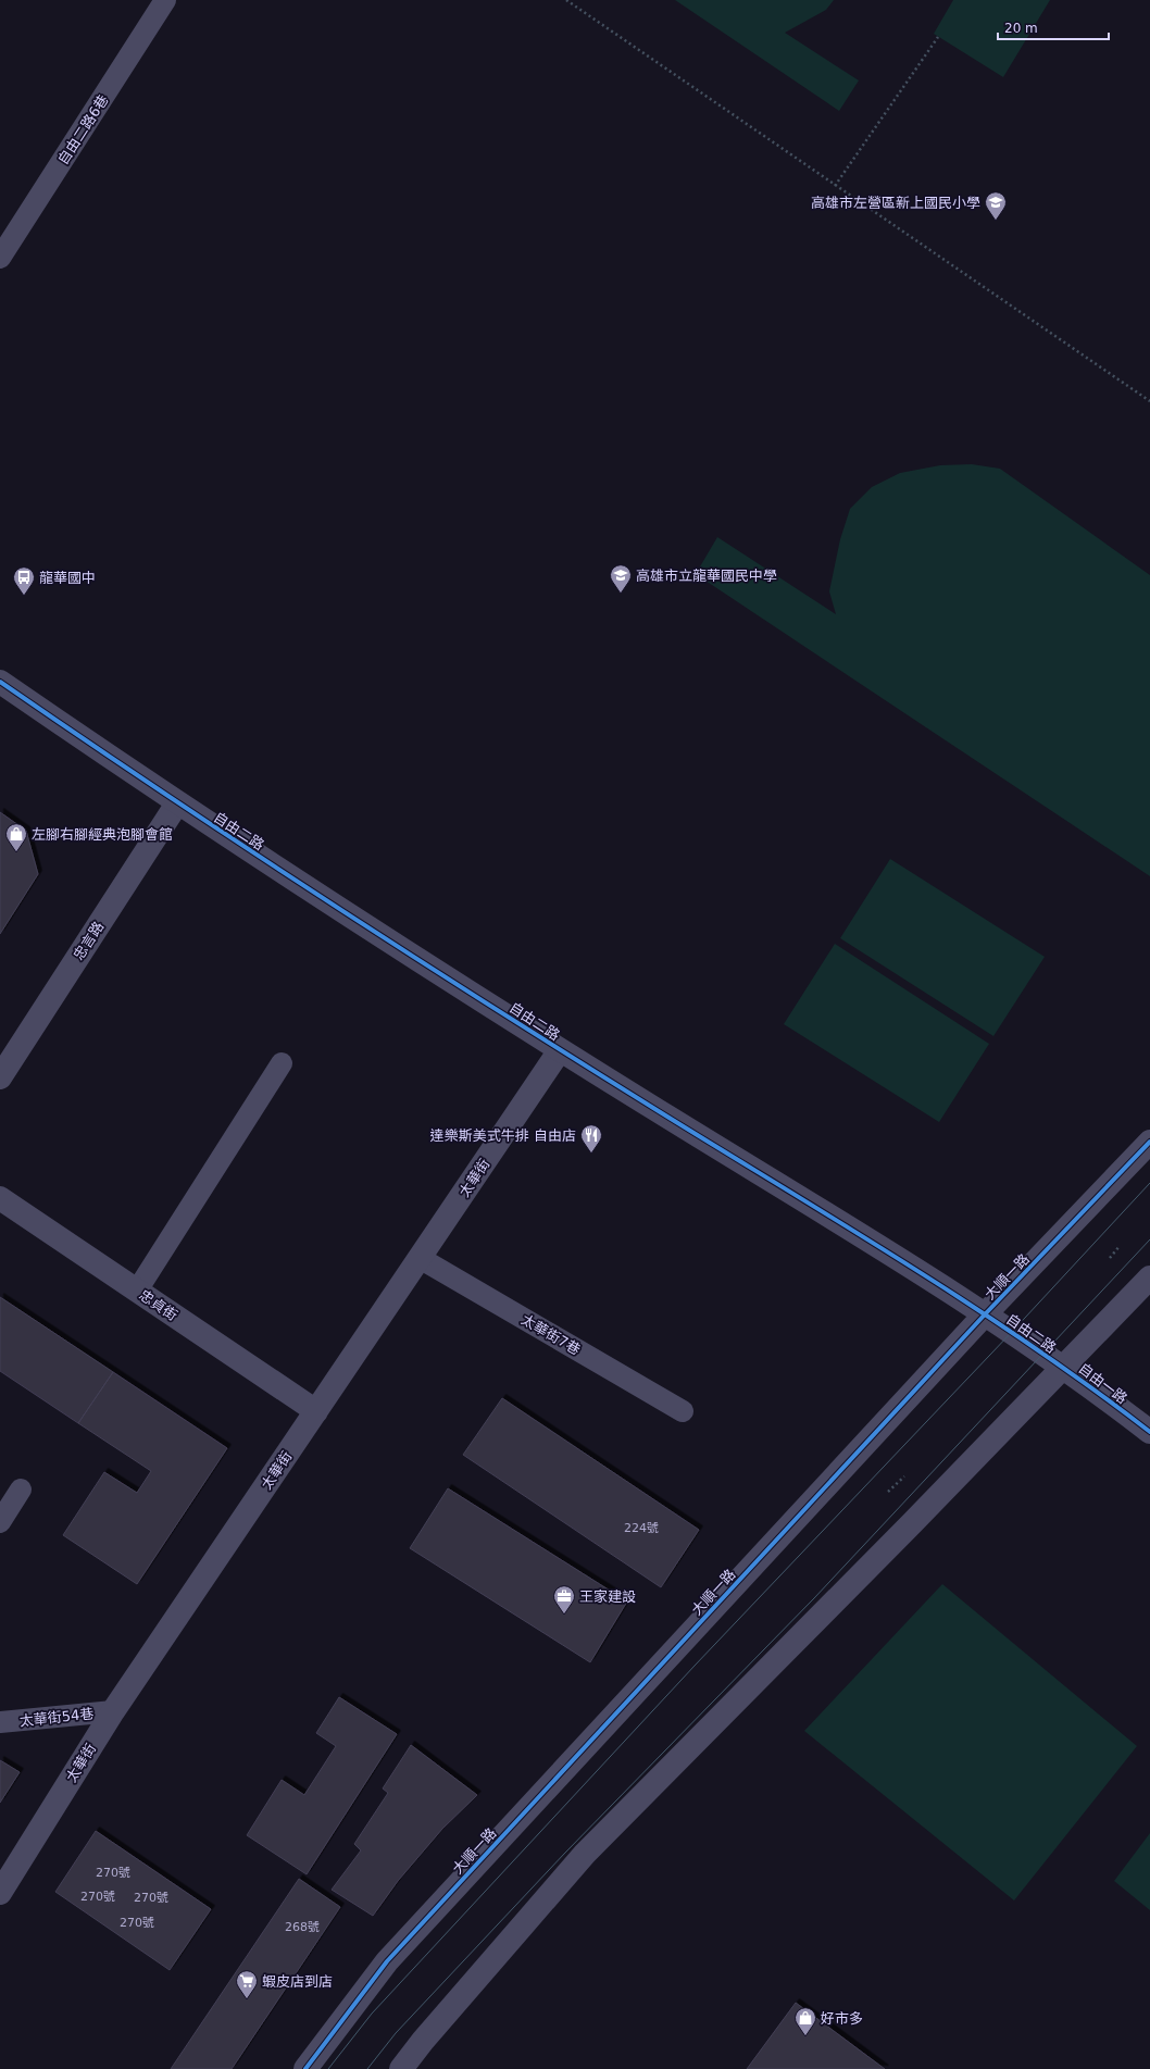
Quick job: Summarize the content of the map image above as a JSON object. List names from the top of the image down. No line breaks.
{"streets":{"street":["自由二路","忠言路","太華街","大順一路","忠貞街","自由一路"],"lane":["自由二路6巷","太華街7巷","太華街54巷"]},"crossings":[["自由二路","忠言路"],["自由二路","太華街"],["自由二路","大順一路"],["自由二路","自由一路"],["太華街","忠貞街"],["太華街","太華街7巷"],["太華街","太華街54巷"]],"places":{"school or university":["高雄市左營區新上國民小學","高雄市立龍華國民中學"],"bus stop":["龍華國中"],"shop":["左腳右腳經典泡腳會館","好市多"],"restaurant":["達樂斯美式牛排 自由店"],"office":["王家建設"],"supermarket":["蝦皮店到店"]},"house_numbers":["224號","270號","270號","270號","270號","268號"],"scale_bar":"20 m"}
